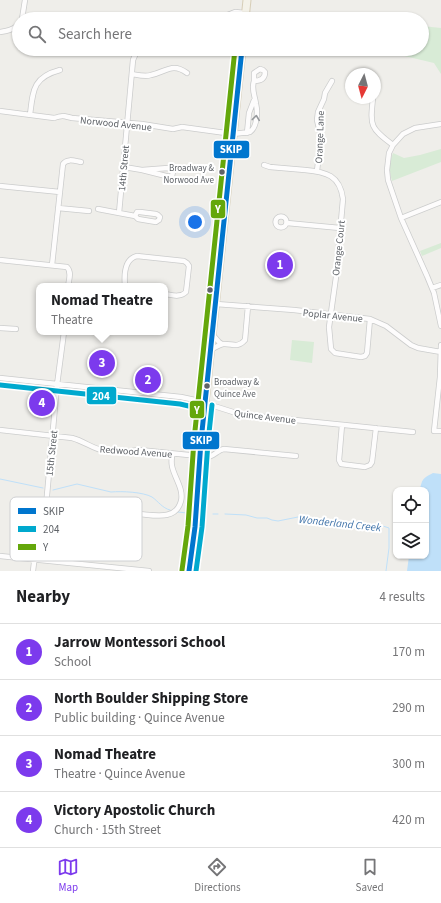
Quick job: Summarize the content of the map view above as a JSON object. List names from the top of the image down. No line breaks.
{"streets":{"street":["Norwood Avenue","Orange Lane","14th Street","Orange Court","Poplar Avenue","Quince Avenue","Redwood Avenue","15th Street"]},"crossings":[["Norwood Avenue","14th Street"],["Orange Lane","Orange Court"],["Orange Court","Poplar Avenue"],["Quince Avenue","15th Street"],["Redwood Avenue","15th Street"]],"water":["Wonderland Creek"],"places":["Broadway & Norwood Ave","Broadway & Quince Ave"],"lines":["transit line SKIP","transit line Y","transit line 204"],"legend":["SKIP","204","Y"],"north":"bottom","page":{"search":"Search here","pins":["1","3","2","4"],"popup":["Nomad Theatre","Theatre"],"heading":["Nearby","4 results"],"list":[{"mark":"1","name":"Jarrow Montessori School","note":"School","value":"170 m"},{"mark":"2","name":"North Boulder Shipping Store","note":"Public building · Quince Avenue","value":"290 m"},{"mark":"3","name":"Nomad Theatre","note":"Theatre · Quince Avenue","value":"300 m"},{"mark":"4","name":"Victory Apostolic Church","note":"Church · 15th Street","value":"420 m"}],"nav":["Map","Directions","Saved"]}}
